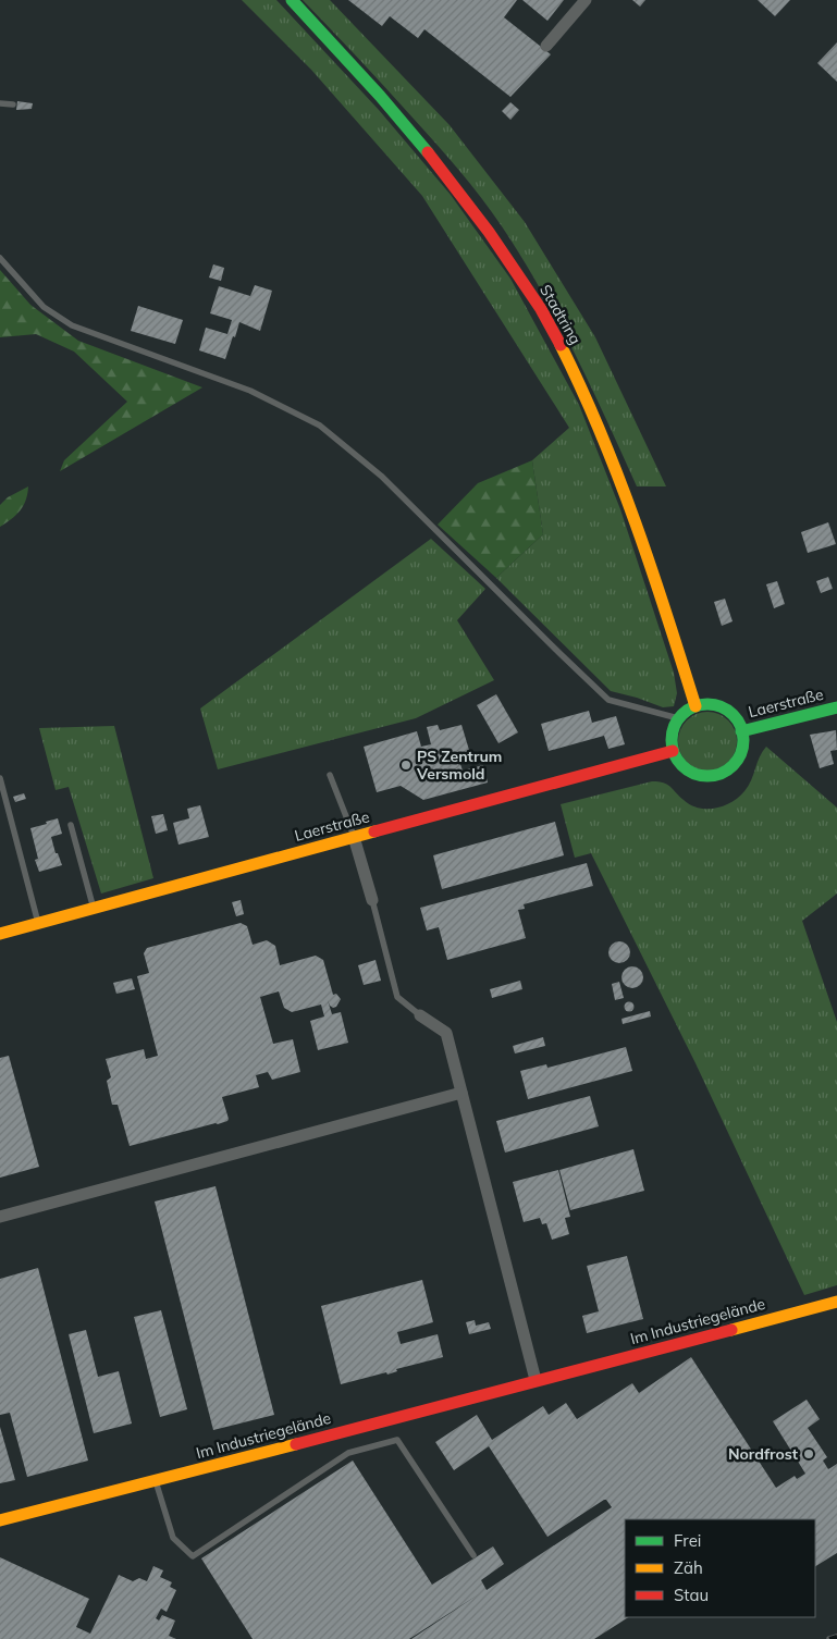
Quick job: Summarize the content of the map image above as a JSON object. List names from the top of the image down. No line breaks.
{"streets":{"street":["Stadtring","Laerstraße","Im Industriegelände"]},"crossings":[["Stadtring","Laerstraße"]],"places":["PS Zentrum Versmold","Nordfrost"],"legend":["Frei","Zäh","Stau"]}
